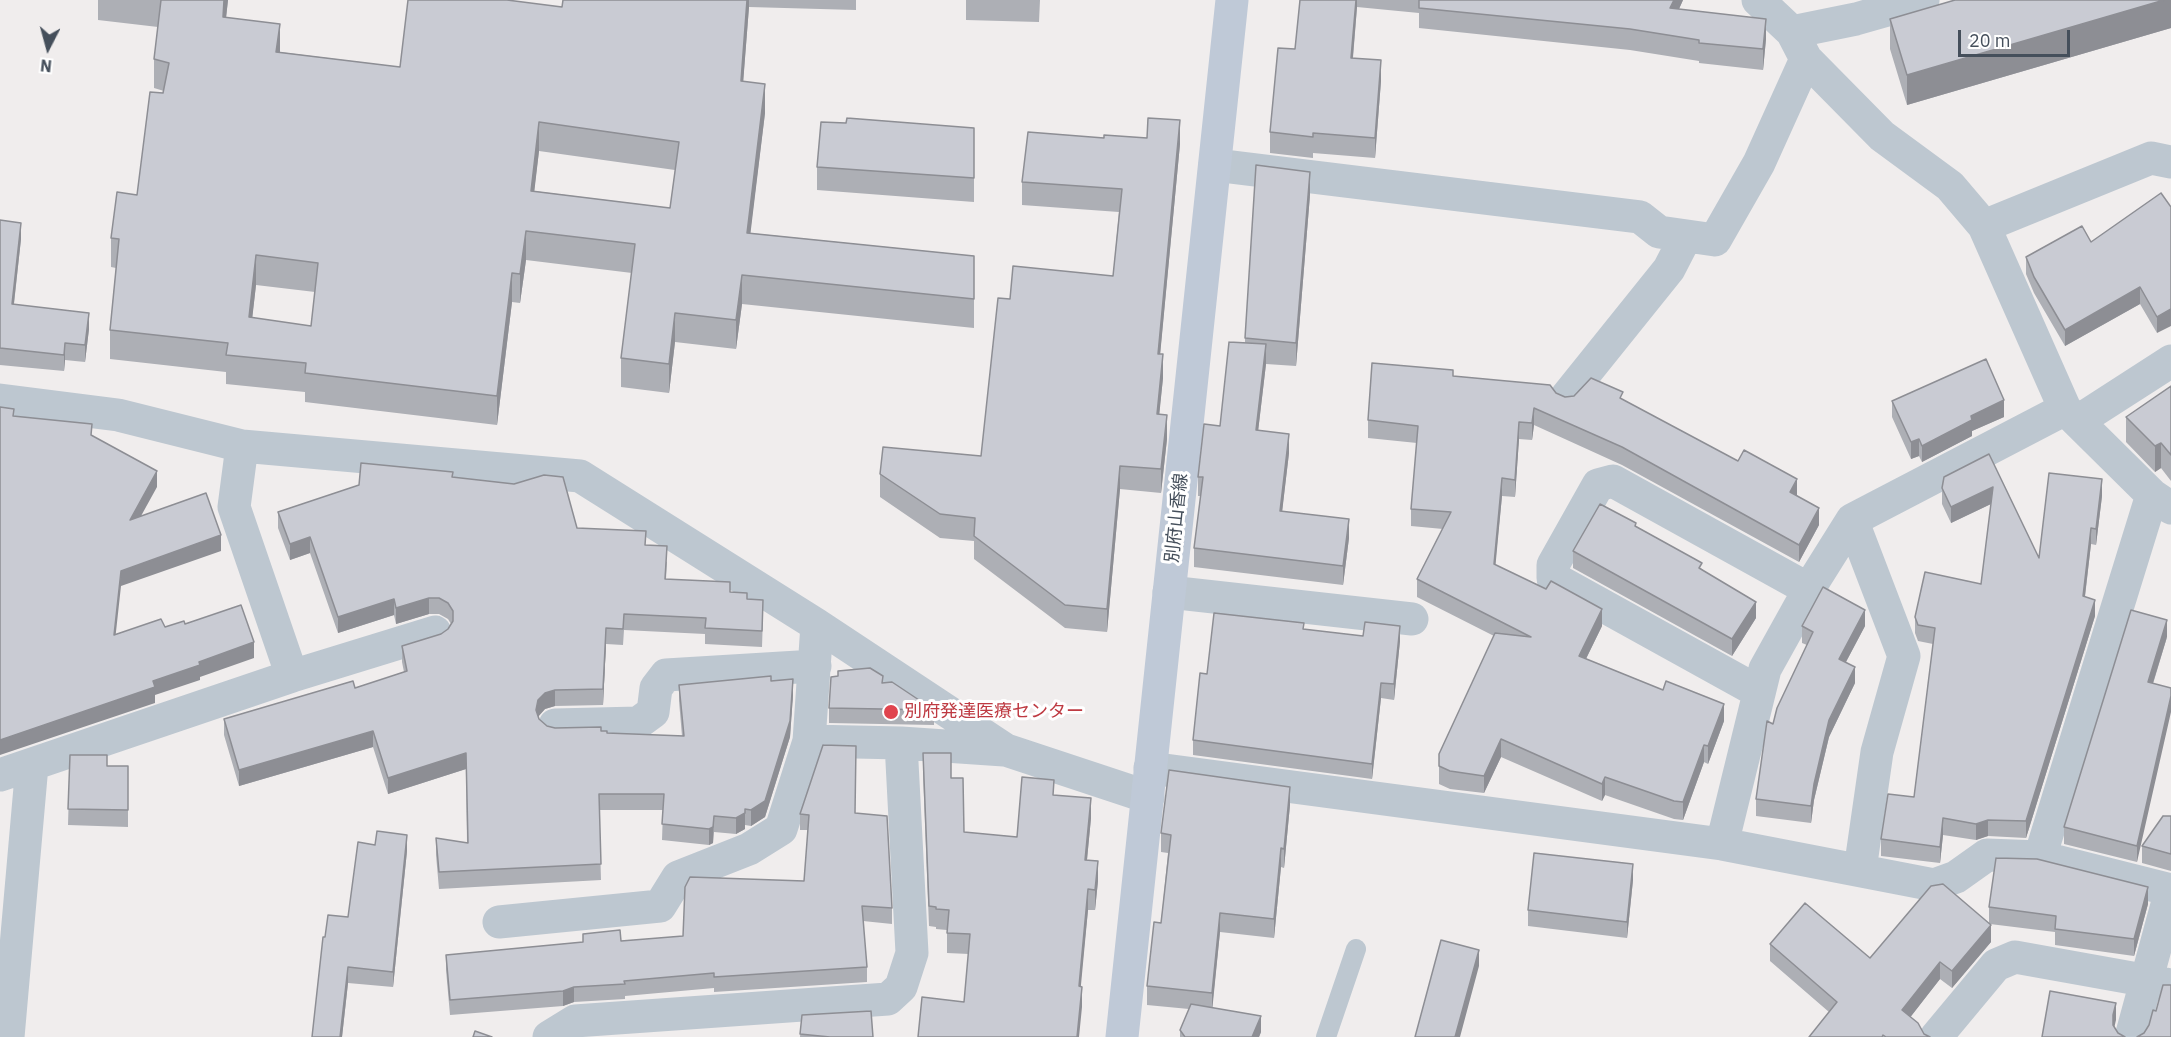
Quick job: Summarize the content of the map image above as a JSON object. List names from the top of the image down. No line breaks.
{"streets":{"main road":["別府山香線"]},"places":["別府発達医療センター"],"scale_bar":"20 m","north":"bottom"}
